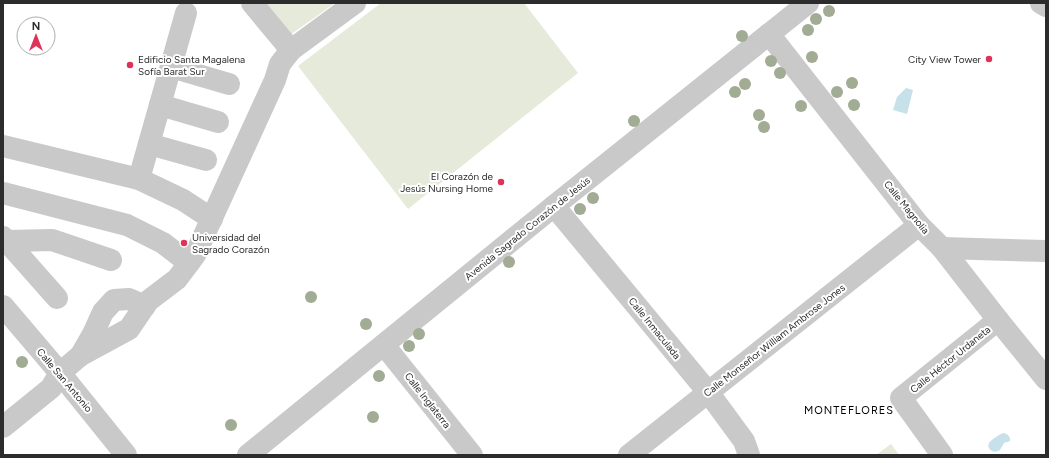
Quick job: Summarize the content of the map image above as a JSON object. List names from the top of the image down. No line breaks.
{"streets":{"street":["Calle Magnolia","Avenida Sagrado Corazón de Jesús","Calle Inmaculada","Calle Monseñor William Ambrose Jones","Calle Héctor Urdaneta","Calle San Antonio","Calle Inglaterra"]},"crossings":[["Calle Magnolia","Avenida Sagrado Corazón de Jesús"],["Calle Magnolia","Calle Monseñor William Ambrose Jones"],["Calle Magnolia","Calle Héctor Urdaneta"],["Avenida Sagrado Corazón de Jesús","Calle Inmaculada"],["Avenida Sagrado Corazón de Jesús","Calle Inglaterra"],["Calle Inmaculada","Calle Monseñor William Ambrose Jones"]],"districts":["MONTEFLORES"],"places":["City View Tower","Edificio Santa Magalena Sofía Barat Sur","El Corazón de Jesús Nursing Home","Universidad del Sagrado Corazón"],"north":"top"}
